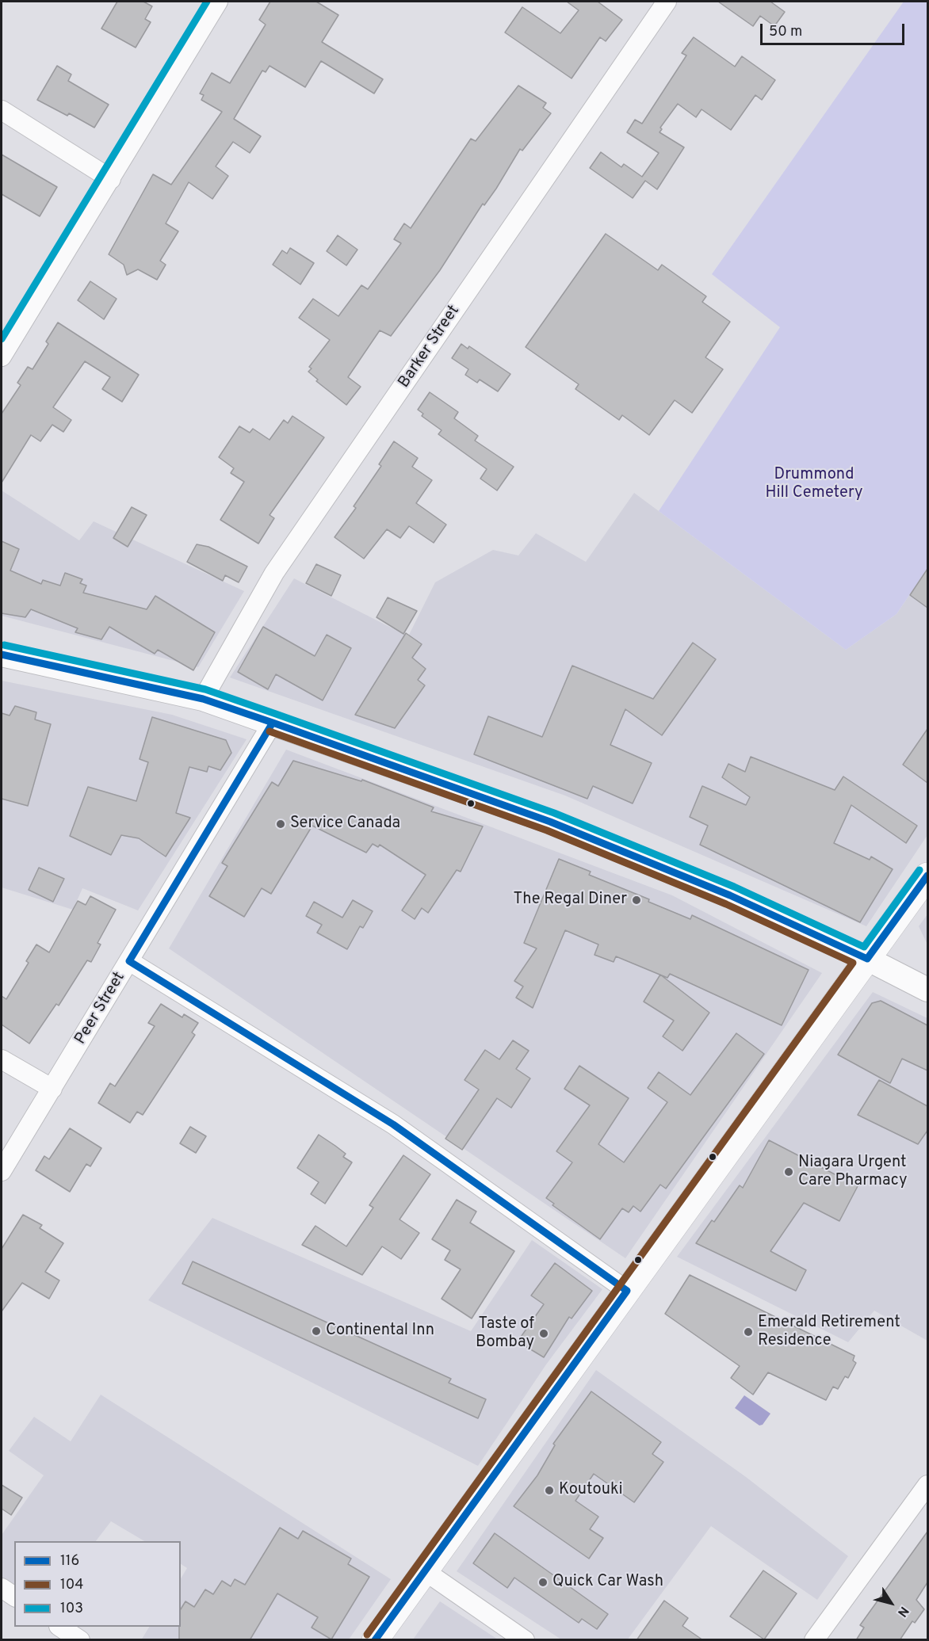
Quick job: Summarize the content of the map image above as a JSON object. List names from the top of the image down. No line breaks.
{"streets":{"street":["Barker Street","Peer Street"]},"parks":["Drummond Hill Cemetery"],"places":["Service Canada","The Regal Diner","Niagara Urgent Care Pharmacy","Continental Inn","Emerald Retirement Residence","Taste of Bombay","Koutouki","Quick Car Wash"],"lines":["transit line 103","transit line 116","transit line 104"],"legend":["116","104","103"],"scale_bar":"50 m","north":"bottom right"}
